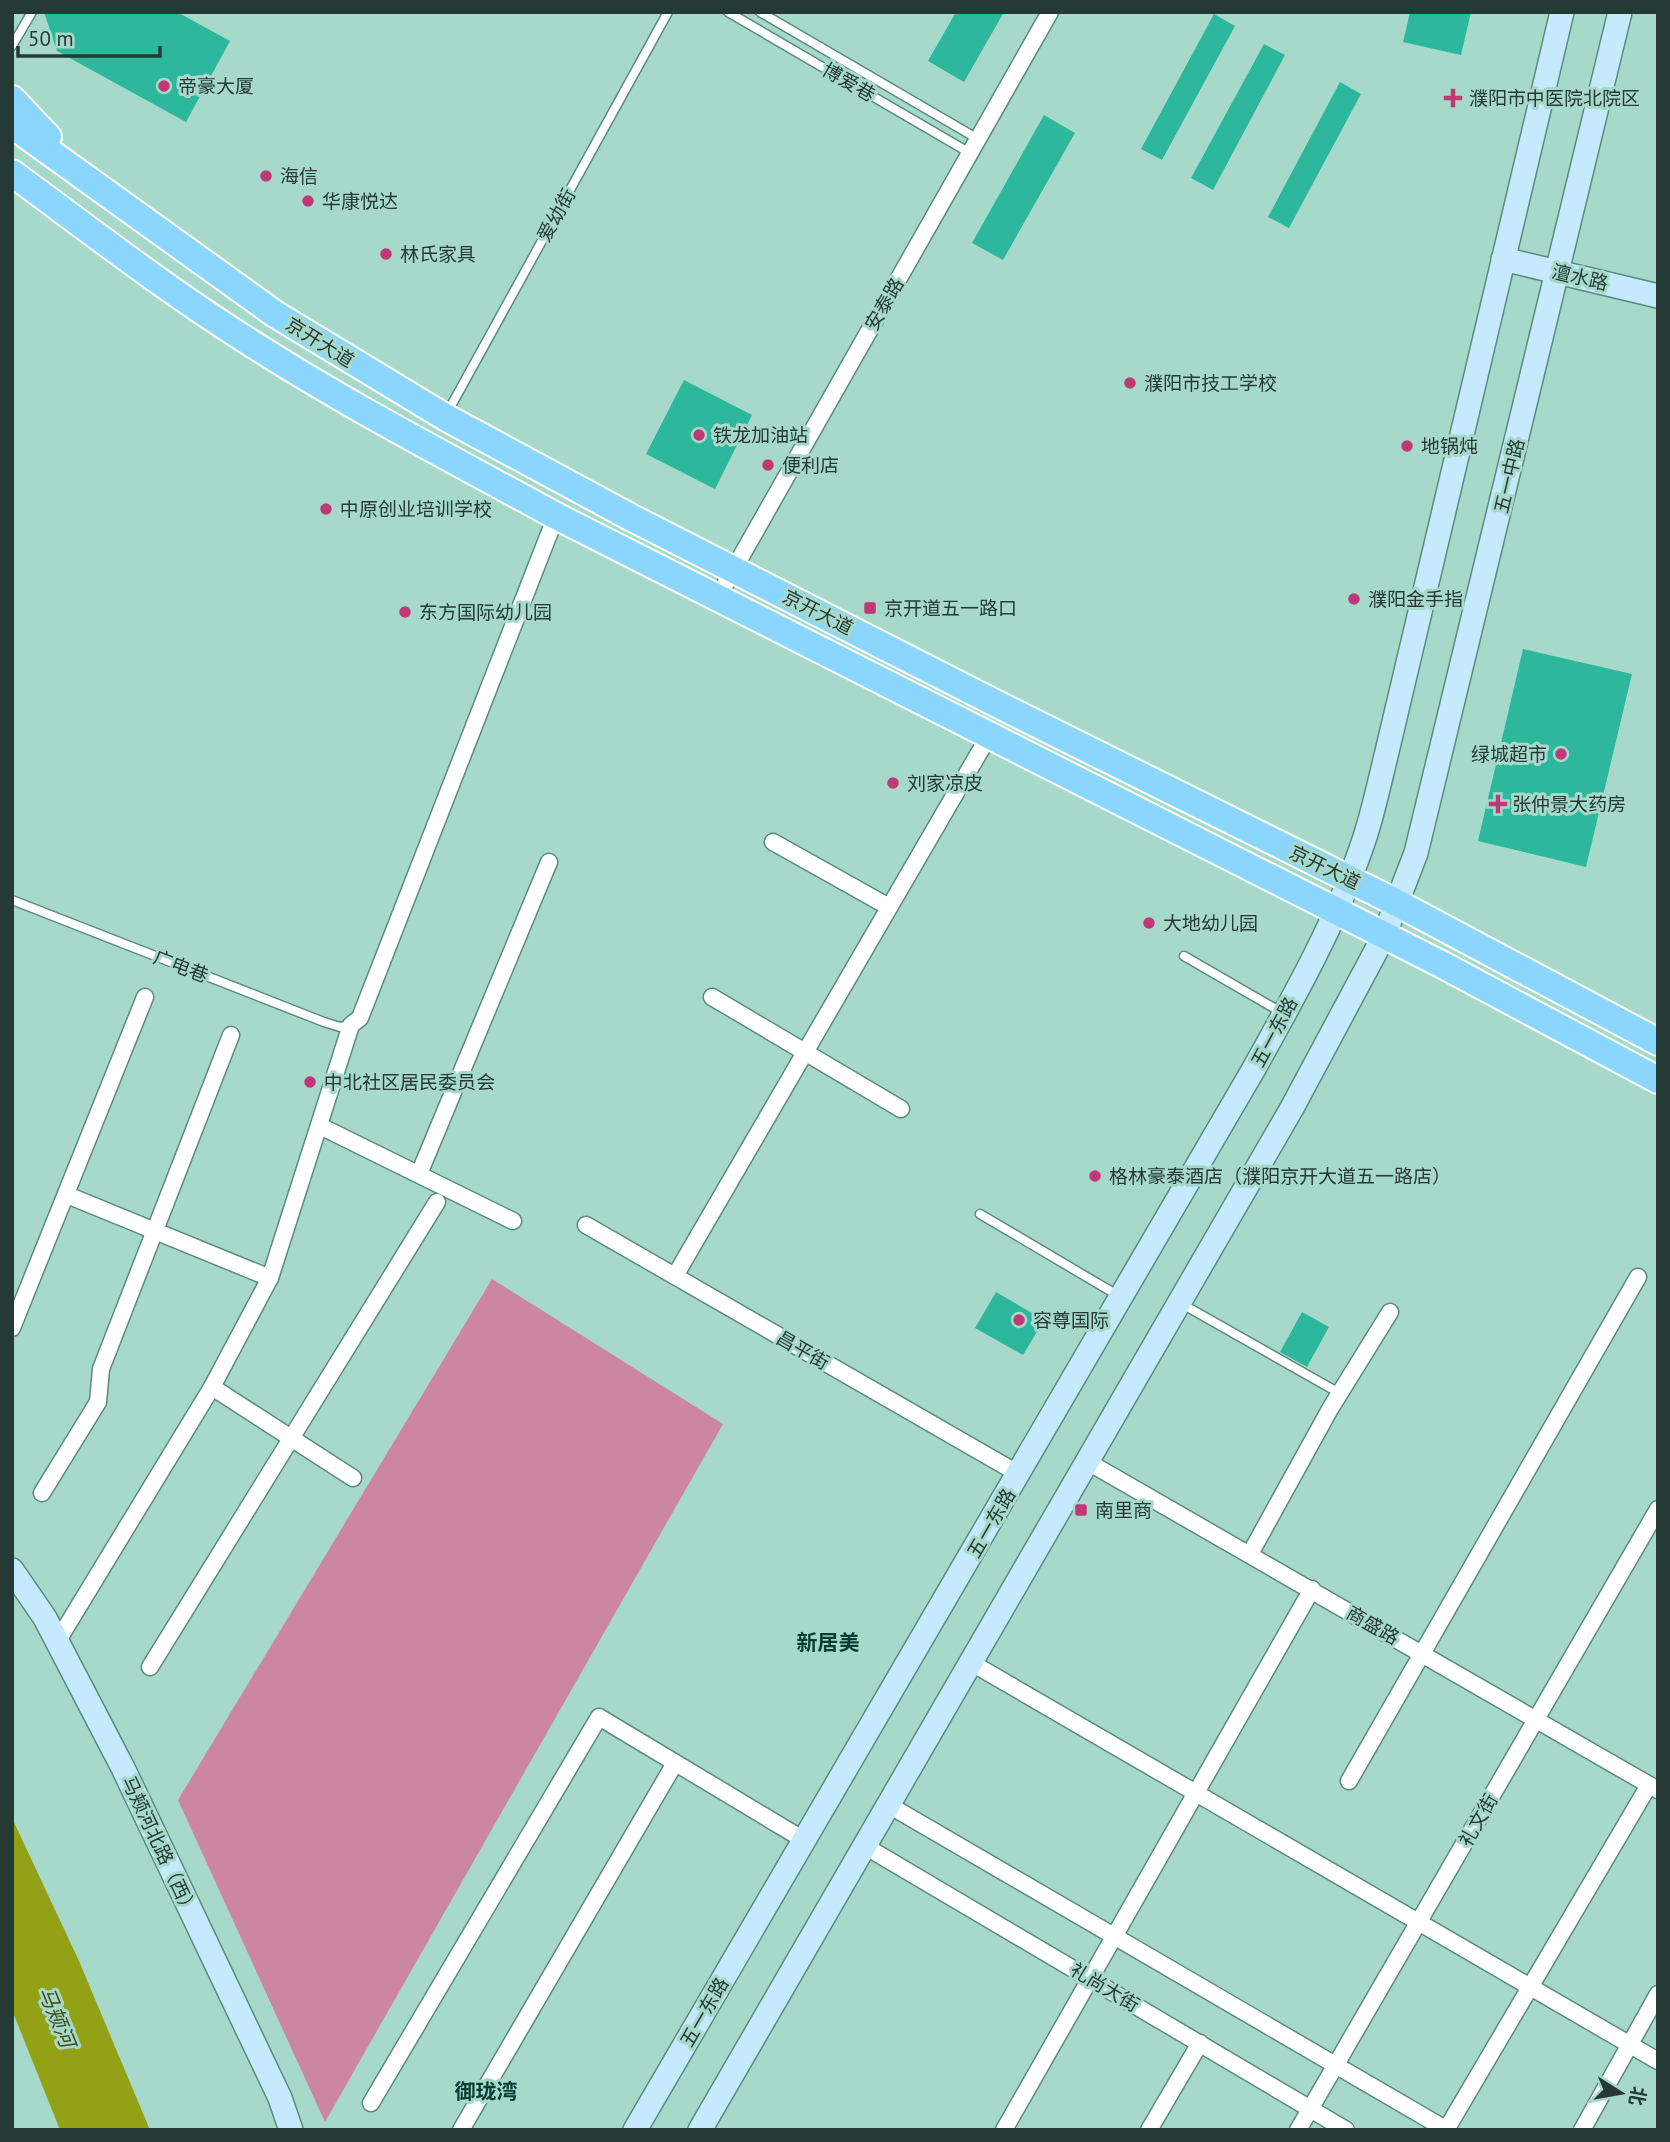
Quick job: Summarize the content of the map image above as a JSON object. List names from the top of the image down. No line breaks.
{"streets":{"main road":["京开大道"],"street":["澶水路","安泰路","五一中路","五一东路","昌平街","商盛路","礼文街","马颊河北路（西）","礼尚大街"],"lane":["博爱巷","爱幼街","广电巷"]},"crossings":[["博爱巷","安泰路"],["爱幼街","京开大道"],["澶水路","五一中路"],["安泰路","京开大道"],["京开大道","五一中路"],["京开大道","五一东路"],["五一东路","昌平街"],["商盛路","礼文街"],["礼文街","礼尚大街"]],"districts":["新居美","御珑湾"],"water":["马颊河"],"places":{"other":["帝豪大厦","海信","华康悦达","林氏家具","濮阳市技工学校","铁龙加油站","地锅炖","便利店","中原创业培训学校","濮阳金手指","东方国际幼儿园","绿城超市","刘家凉皮","大地幼儿园","中北社区居民委员会","格林豪泰酒店（濮阳京开大道五一路店）","容尊国际"],"health":["濮阳市中医院北院区","张仲景大药房"],"transit":["京开道五一路口","南里商"]},"scale_bar":"50 m","north":"right"}
